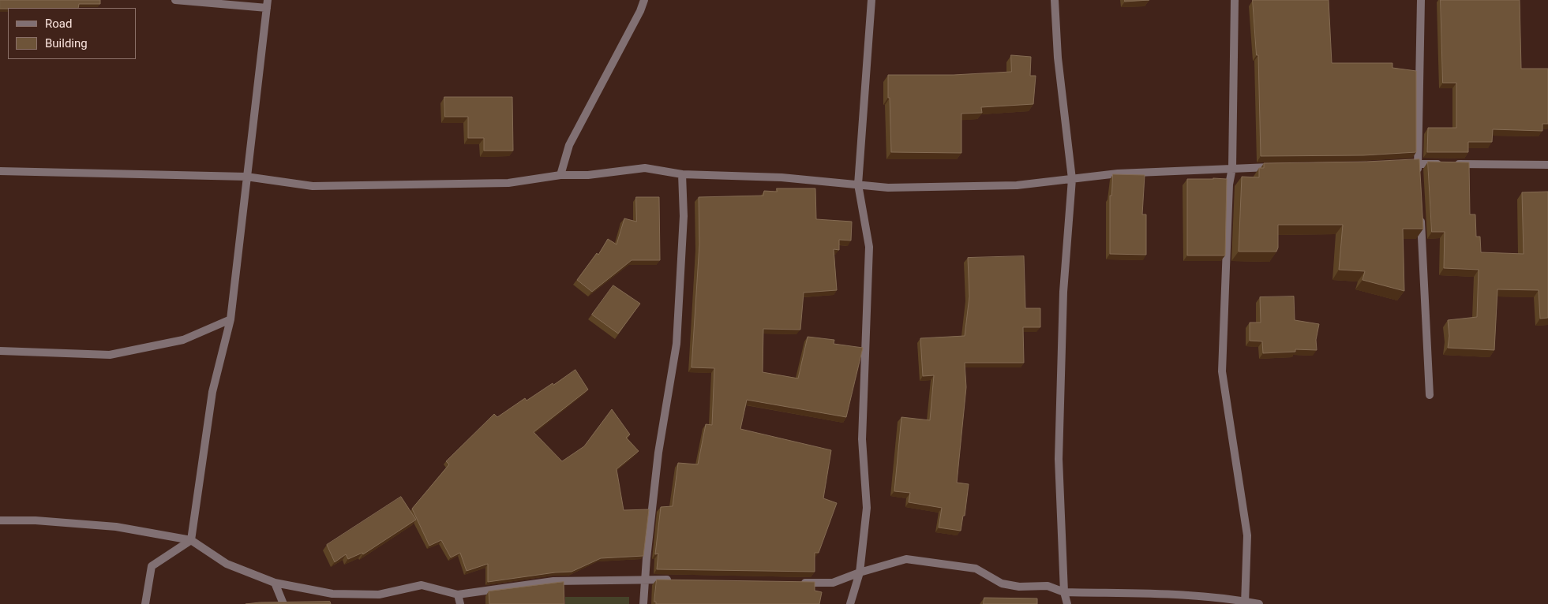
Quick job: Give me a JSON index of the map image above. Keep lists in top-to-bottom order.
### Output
{
  "legend": ["Road", "Building"]
}
